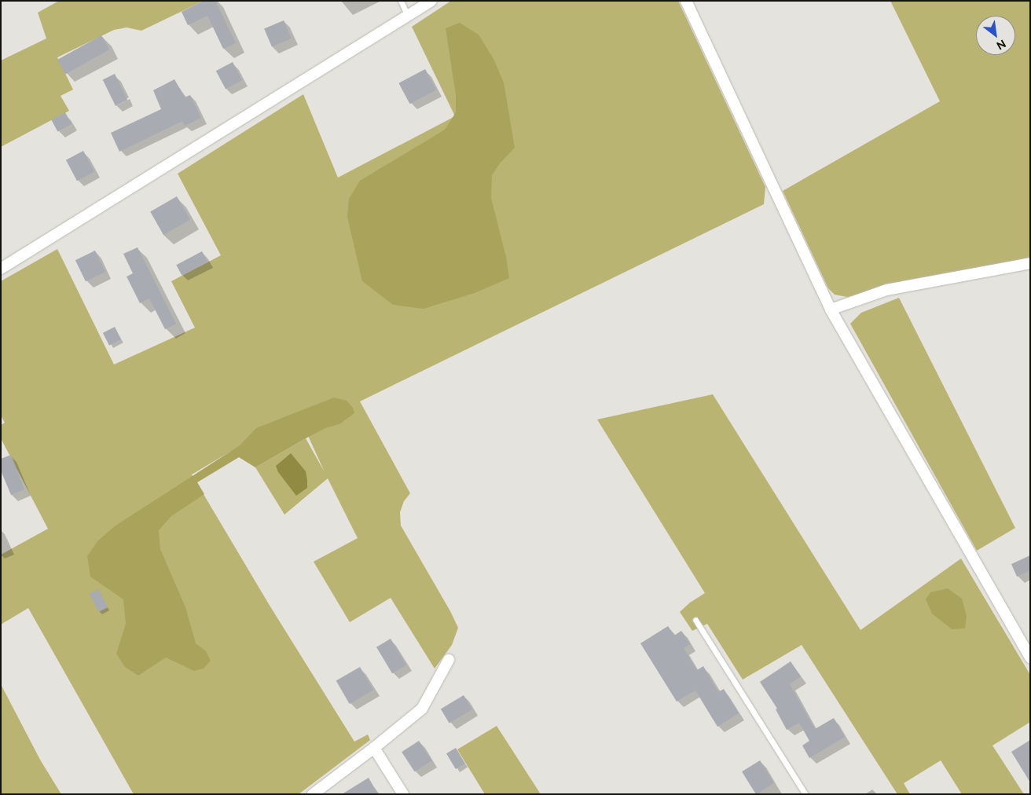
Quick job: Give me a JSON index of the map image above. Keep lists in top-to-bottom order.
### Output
{
  "north": "bottom right"
}
